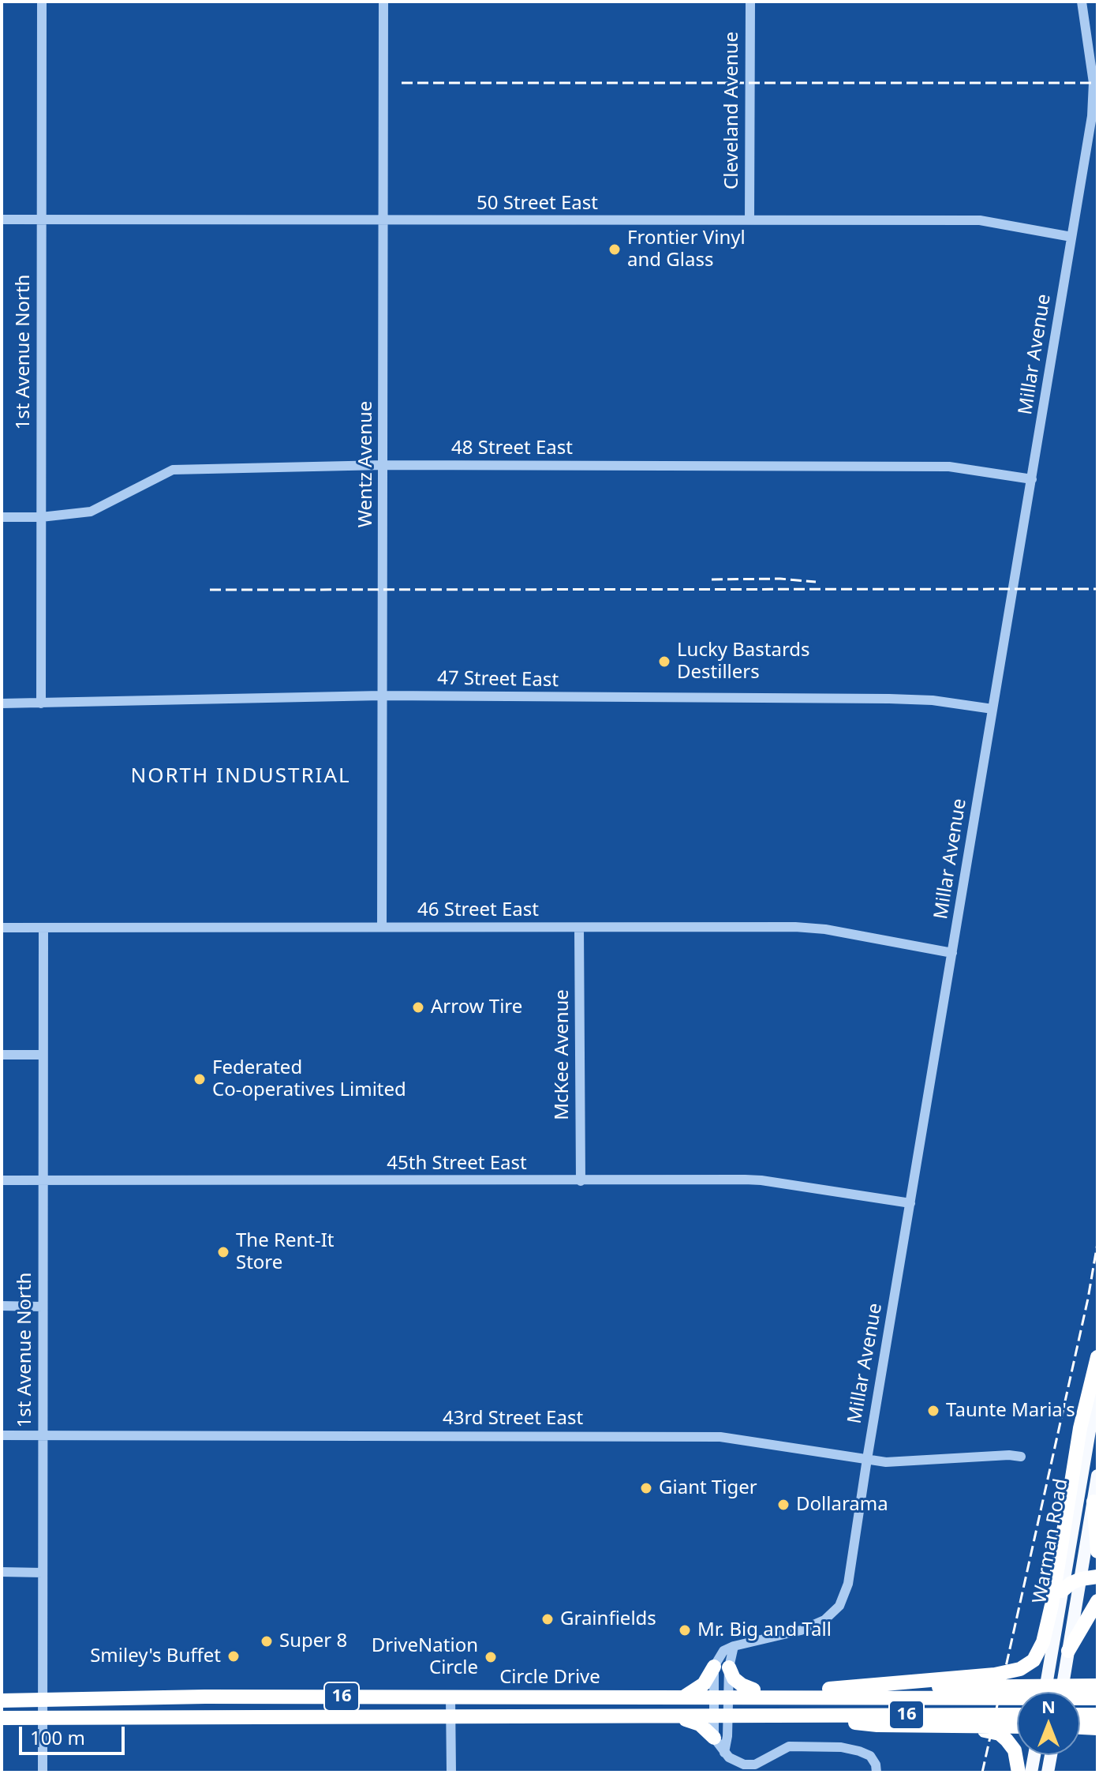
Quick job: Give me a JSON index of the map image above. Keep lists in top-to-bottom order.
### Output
{
  "streets": {
    "highway": ["Circle Drive", "16"],
    "main road": ["Warman Road"],
    "street": [
      "Cleveland Avenue",
      "50 Street East",
      "1st Avenue North",
      "Millar Avenue",
      "48 Street East",
      "Wentz Avenue",
      "47 Street East",
      "46 Street East",
      "McKee Avenue",
      "45th Street East",
      "43rd Street East"
    ]
  },
  "crossings": [
    ["Cleveland Avenue", "50 Street East"],
    ["50 Street East", "1st Avenue North"],
    ["50 Street East", "Millar Avenue"],
    ["50 Street East", "Wentz Avenue"],
    ["1st Avenue North", "48 Street East"],
    ["1st Avenue North", "47 Street East"],
    ["1st Avenue North", "46 Street East"],
    ["1st Avenue North", "45th Street East"],
    ["1st Avenue North", "43rd Street East"],
    ["1st Avenue North", "Circle Drive"],
    ["Millar Avenue", "48 Street East"],
    ["Millar Avenue", "47 Street East"],
    ["Millar Avenue", "46 Street East"],
    ["Millar Avenue", "45th Street East"],
    ["Millar Avenue", "43rd Street East"],
    ["48 Street East", "Wentz Avenue"],
    ["Wentz Avenue", "47 Street East"],
    ["Wentz Avenue", "46 Street East"],
    ["46 Street East", "McKee Avenue"],
    ["McKee Avenue", "45th Street East"]
  ],
  "districts": ["NORTH INDUSTRIAL"],
  "places": [
    "Frontier Vinyl and Glass",
    "Lucky Bastards Destillers",
    "Arrow Tire",
    "Federated Co-operatives Limited",
    "The Rent-It Store",
    "Taunte Maria's",
    "Giant Tiger",
    "Dollarama",
    "Grainfields",
    "Mr. Big and Tall",
    "Super 8",
    "Smiley's Buffet",
    "DriveNation Circle"
  ],
  "scale_bar": "100 m",
  "north": "top"
}
